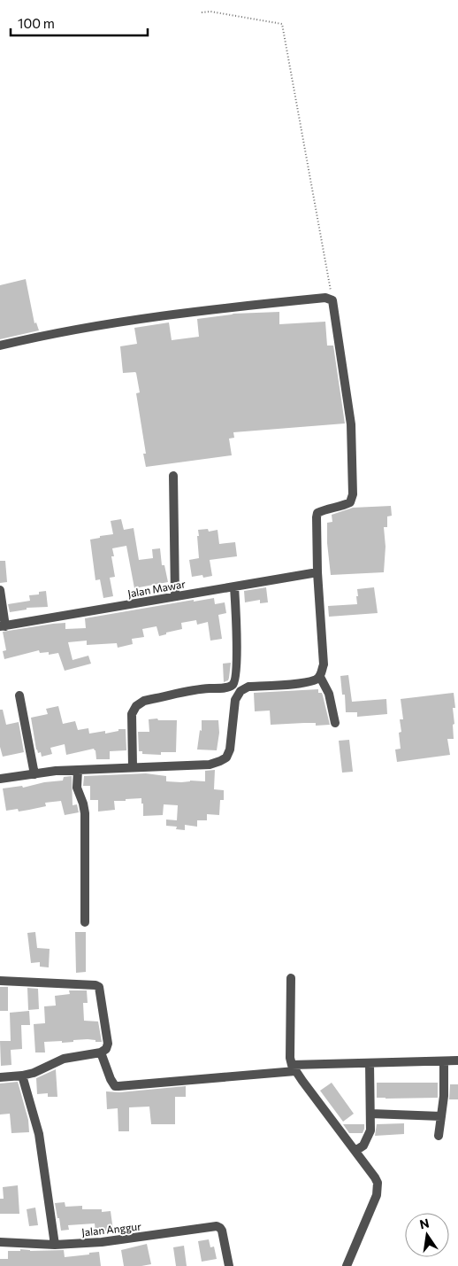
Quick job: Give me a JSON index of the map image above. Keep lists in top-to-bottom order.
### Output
{
  "streets": {
    "street": ["Jalan Mawar", "Jalan Anggur"]
  },
  "scale_bar": "100 m",
  "north": "top"
}
